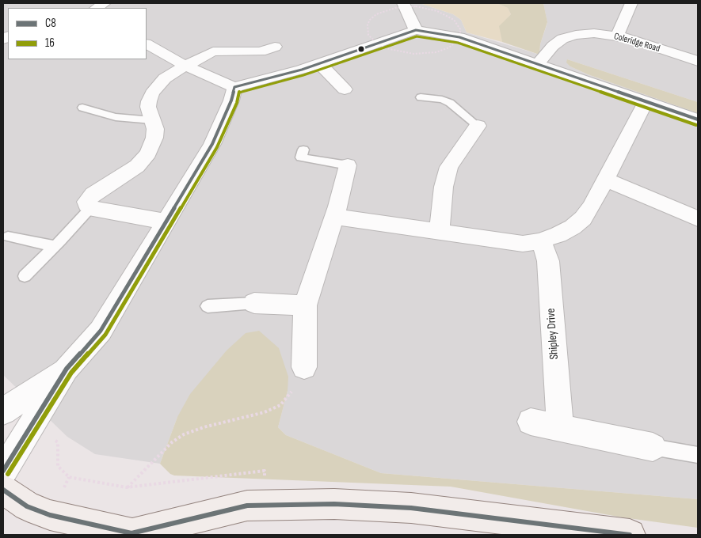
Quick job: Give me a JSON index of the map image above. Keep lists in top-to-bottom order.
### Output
{
  "streets": {
    "street": ["Coleridge Road", "Shipley Drive"]
  },
  "lines": ["transit line C8", "transit line 16"],
  "legend": ["C8", "16"]
}
